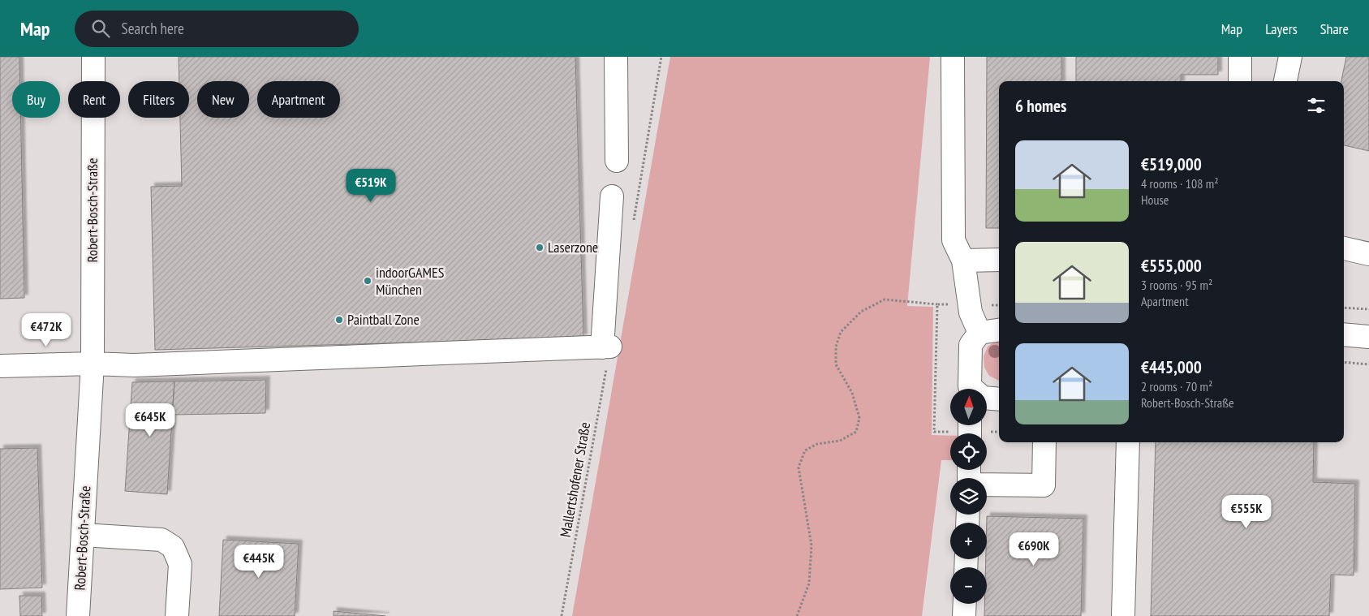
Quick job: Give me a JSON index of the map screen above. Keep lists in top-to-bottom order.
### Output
{
  "streets": {
    "street": ["Robert-Bosch-Straße"],
    "path": ["Mallertshofener Straße"]
  },
  "places": ["Laserzone", "indoorGAMES München", "Paintball Zone"],
  "north": "top",
  "page": {
    "header": "Map",
    "search": "Search here",
    "nav": ["Map", "Layers", "Share"],
    "chip": [
      "Buy",
      "Rent",
      "Filters",
      "New",
      "Apartment"
    ],
    "heading": "6 homes",
    "list": [
      {
        "name": "€519,000",
        "note": "4 rooms · 108 m² · House"
      },
      {
        "name": "€555,000",
        "note": "3 rooms · 95 m² · Apartment"
      },
      {
        "name": "€445,000",
        "note": "2 rooms · 70 m² · Robert-Bosch-Straße"
      }
    ],
    "price": [
      "€519K",
      "€472K",
      "€645K",
      "€555K",
      "€690K",
      "€445K"
    ],
    "map_buttons": ["+", "−"]
  }
}
